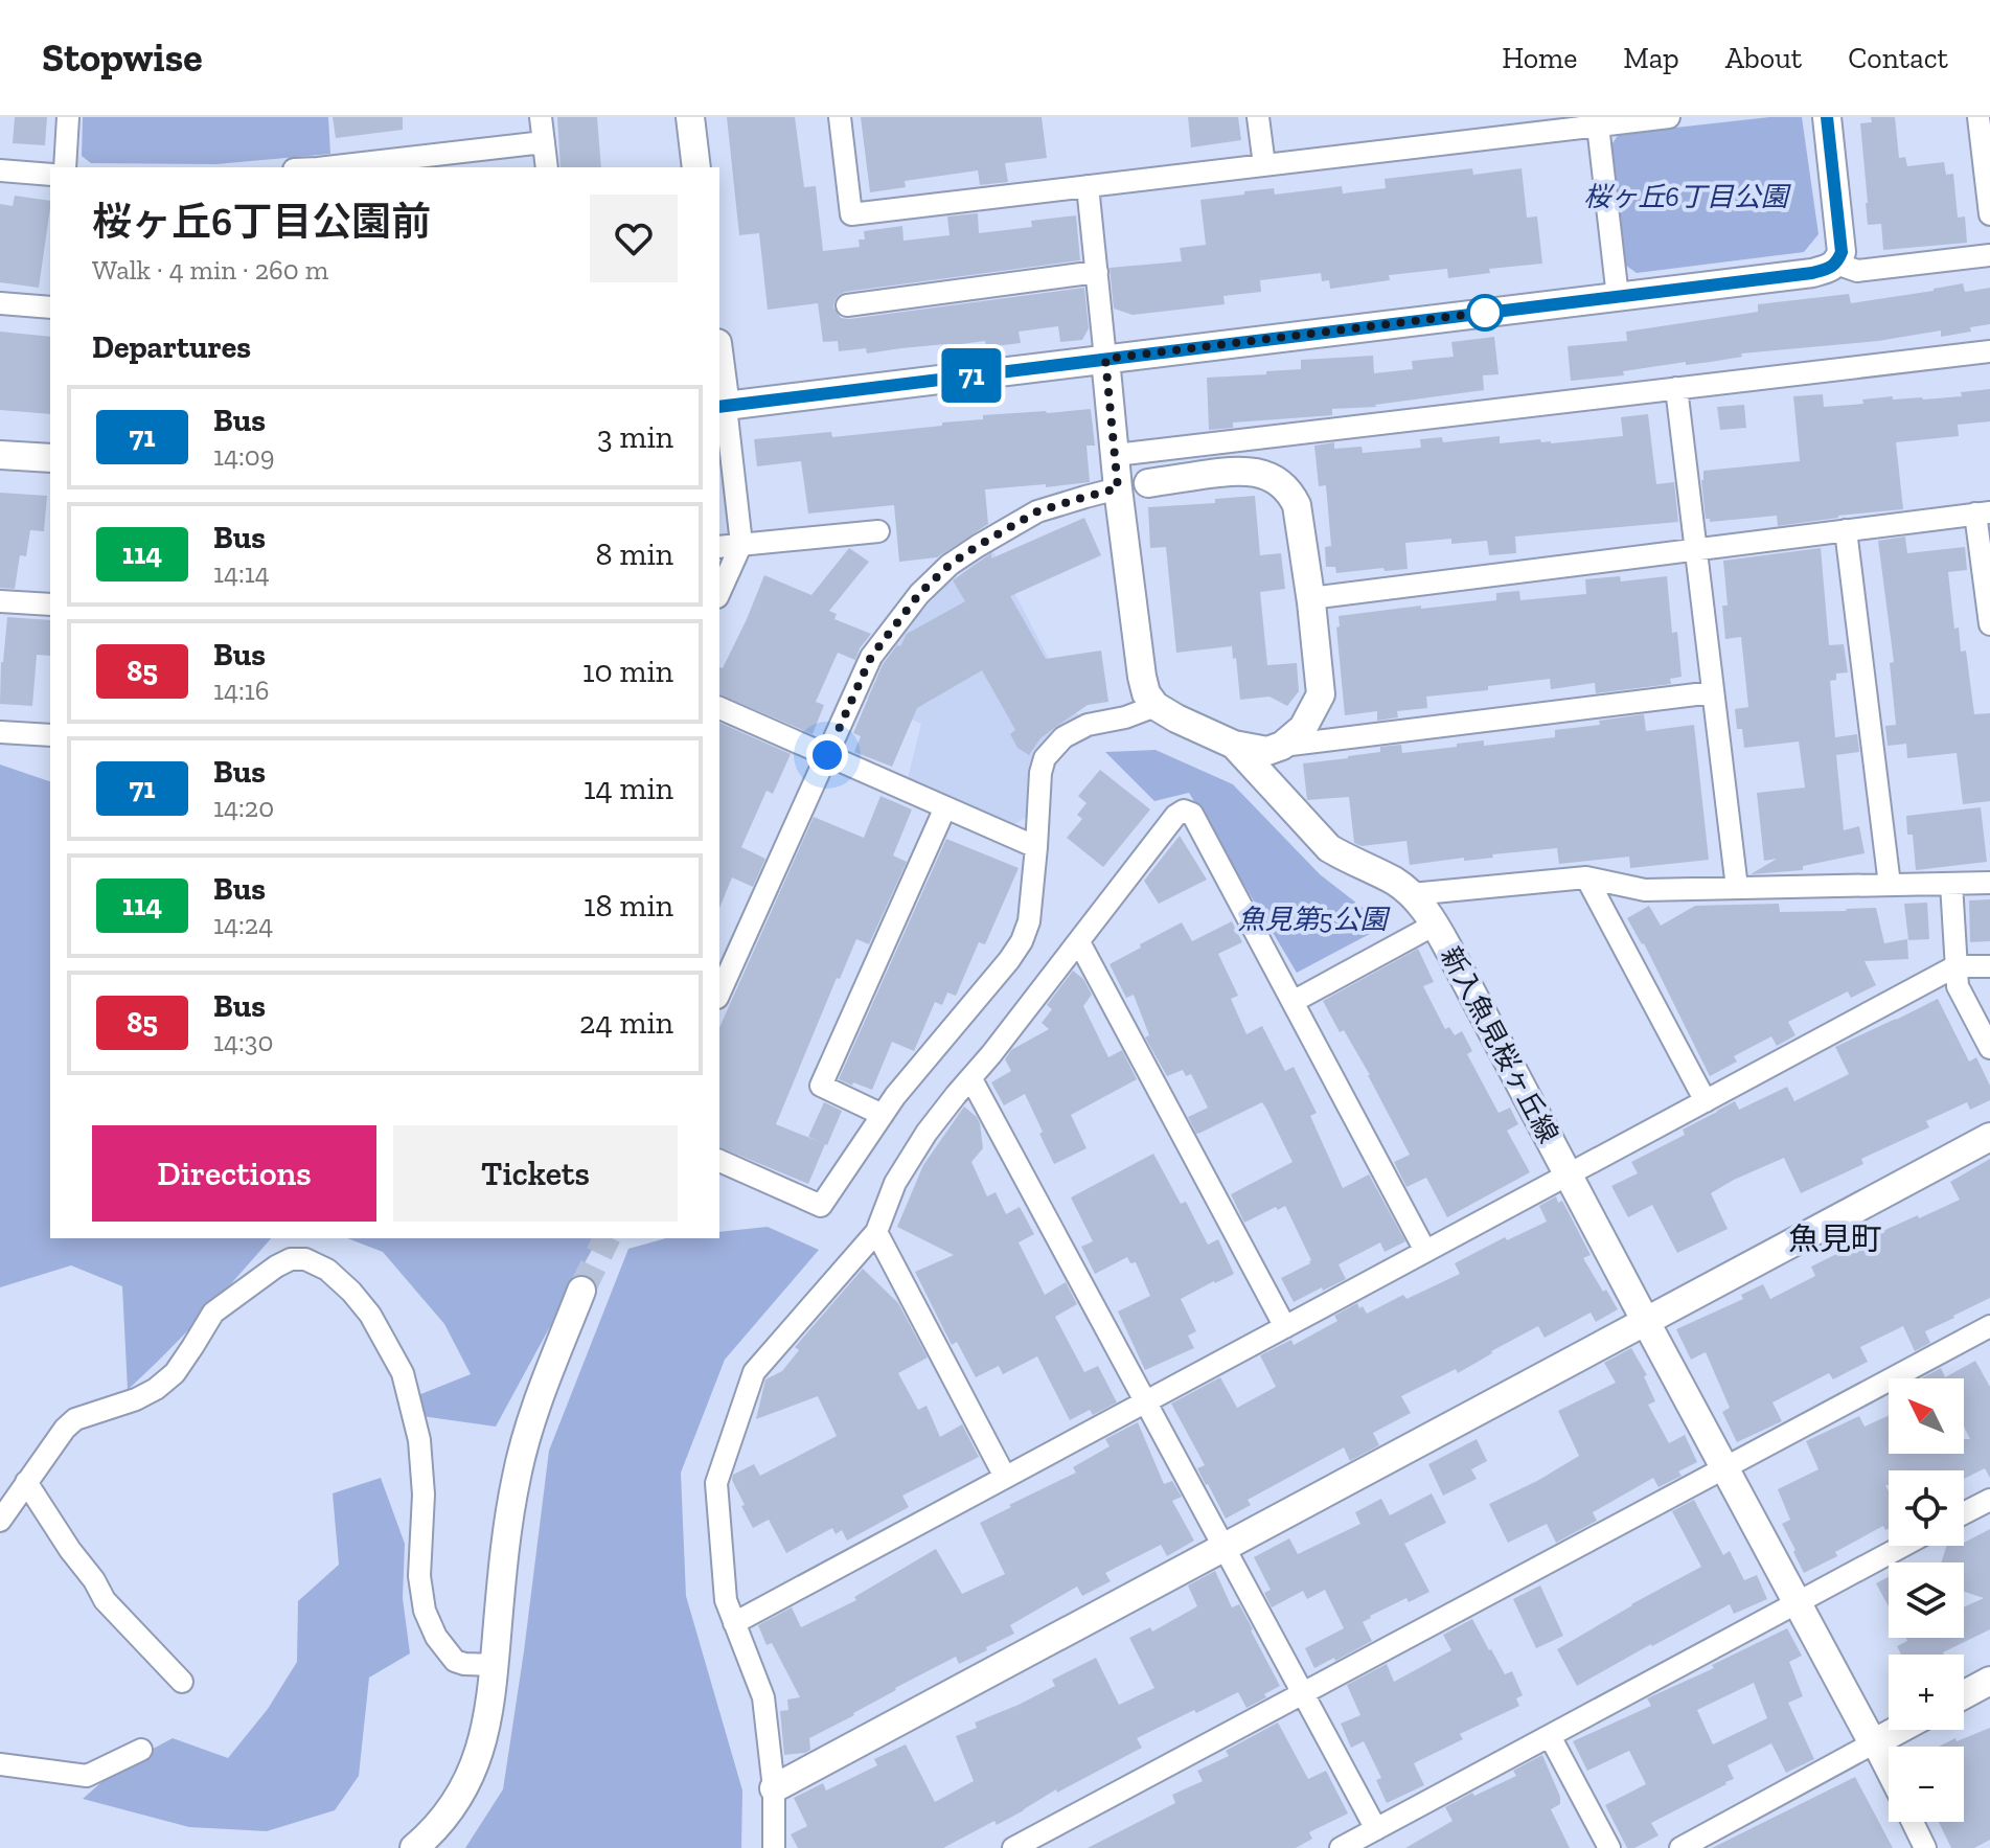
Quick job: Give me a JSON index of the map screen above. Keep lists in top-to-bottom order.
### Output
{
  "streets": {
    "street": ["新入魚見桜ヶ丘線"]
  },
  "districts": ["魚見町"],
  "parks": ["桜ヶ丘6丁目公園", "魚見第5公園"],
  "lines": ["bus line 71"],
  "north": "top left",
  "page": {
    "header": "Stopwise",
    "nav": [
      "Home",
      "Map",
      "About",
      "Contact"
    ],
    "on_map": "71",
    "heading": [
      ["桜ヶ丘6丁目公園前", "Walk · 4 min · 260 m"],
      "Departures"
    ],
    "list": [
      {
        "mark": "71",
        "name": "Bus",
        "note": "14:09",
        "value": "3 min"
      },
      {
        "mark": "114",
        "name": "Bus",
        "note": "14:14",
        "value": "8 min"
      },
      {
        "mark": "85",
        "name": "Bus",
        "note": "14:16",
        "value": "10 min"
      },
      {
        "mark": "71",
        "name": "Bus",
        "note": "14:20",
        "value": "14 min"
      },
      {
        "mark": "114",
        "name": "Bus",
        "note": "14:24",
        "value": "18 min"
      },
      {
        "mark": "85",
        "name": "Bus",
        "note": "14:30",
        "value": "24 min"
      }
    ],
    "buttons": ["Directions", "Tickets"],
    "map_buttons": ["+", "−"]
  }
}
